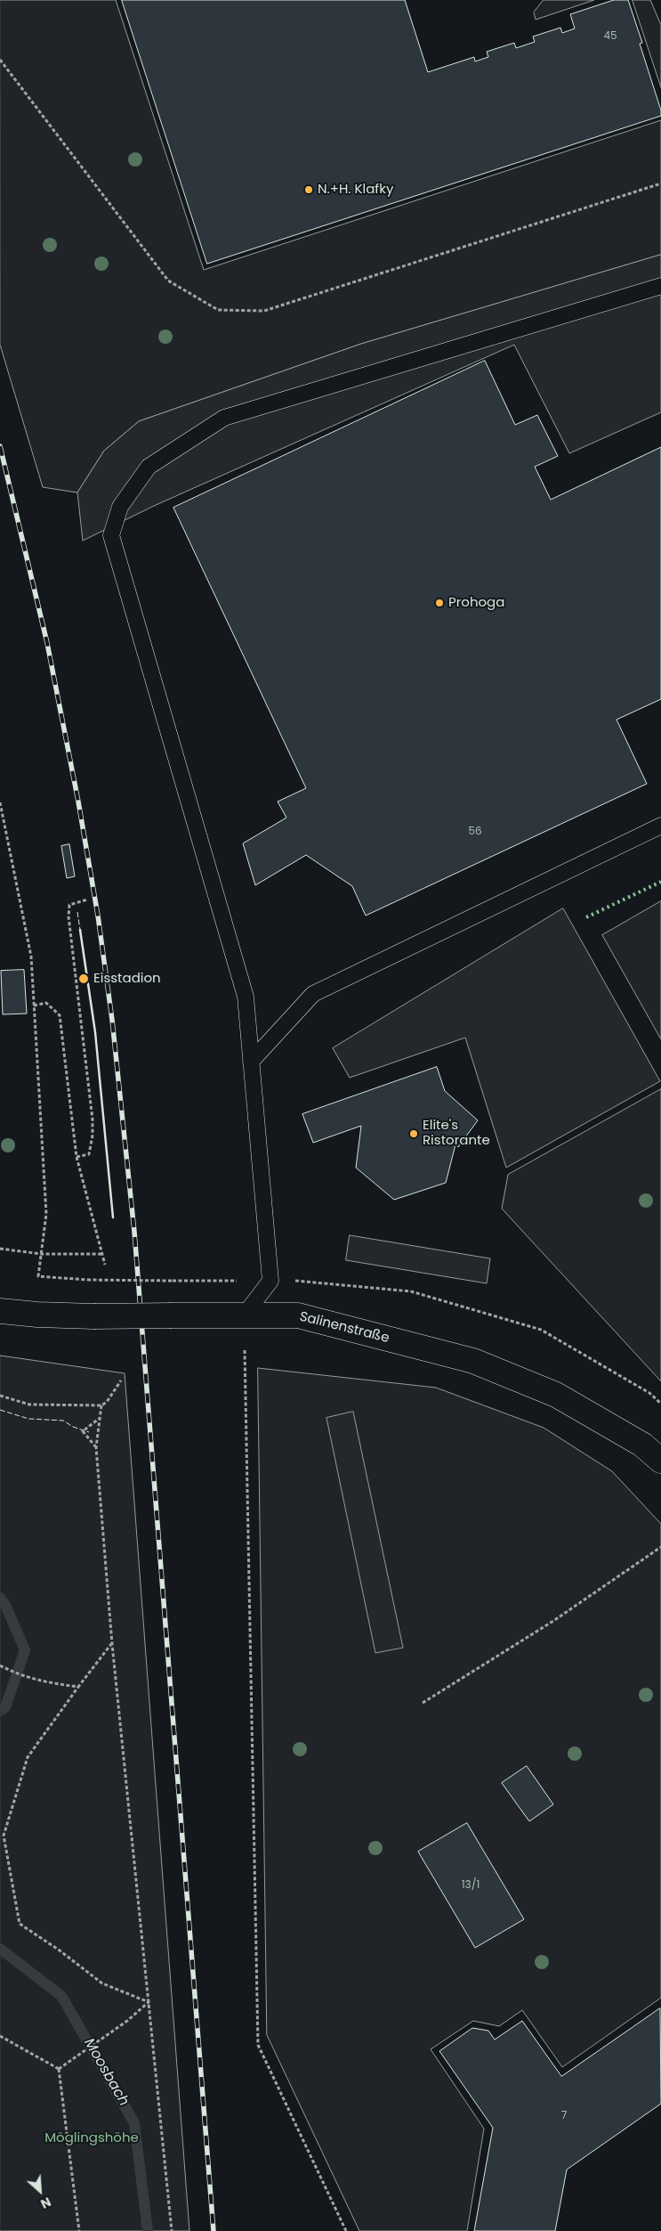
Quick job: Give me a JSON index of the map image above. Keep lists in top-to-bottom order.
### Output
{
  "streets": {
    "street": ["Salinenstraße"]
  },
  "water": ["Moosbach"],
  "parks": ["Möglingshöhe"],
  "places": [
    "N.+H. Klafky",
    "Prohoga",
    "Eisstadion",
    "Elite's Ristorante"
  ],
  "house_numbers": [
    "45",
    "56",
    "13/1",
    "7"
  ],
  "north": "bottom right"
}
